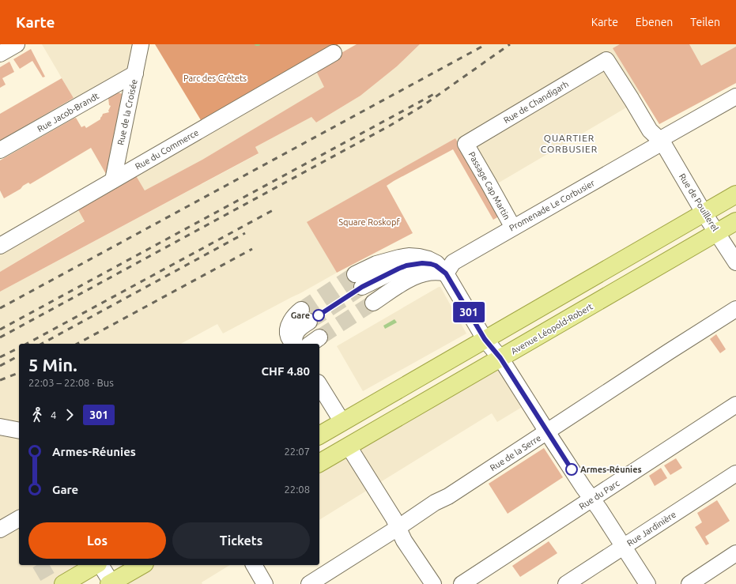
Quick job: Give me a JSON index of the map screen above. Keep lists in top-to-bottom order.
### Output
{
  "streets": {
    "main road": ["Avenue Léopold-Robert"],
    "street": [
      "Rue de Chandigarh",
      "Rue Jacob-Brandt",
      "Rue de la Croisée",
      "Rue du Commerce",
      "Passage Cap Martin",
      "Rue de Pouillerel",
      "Promenade Le Corbusier",
      "Rue de la Serre",
      "Rue du Parc",
      "Rue Jardinière"
    ]
  },
  "crossings": [
    ["Rue de Chandigarh", "Passage Cap Martin"],
    ["Rue de Chandigarh", "Rue de Pouillerel"],
    ["Rue Jacob-Brandt", "Rue de la Croisée"],
    ["Rue de la Croisée", "Rue du Commerce"],
    ["Passage Cap Martin", "Promenade Le Corbusier"],
    ["Rue de Pouillerel", "Promenade Le Corbusier"],
    ["Rue de Pouillerel", "Avenue Léopold-Robert"]
  ],
  "districts": ["QUARTIER CORBUSIER"],
  "parks": ["Parc des Crêtets", "Square Roskopf"],
  "places": ["Gare", "Armes-Réunies"],
  "lines": ["bus line 301"],
  "page": {
    "header": "Karte",
    "nav": ["Karte", "Ebenen", "Teilen"],
    "on_map": "301",
    "heading": ["5 Min.", "22:03 – 22:08 · Bus", "CHF 4.80"],
    "legs": ["4", "301"],
    "list": [
      {
        "name": "Armes-Réunies",
        "value": "22:07"
      },
      {
        "name": "Gare",
        "value": "22:08"
      }
    ],
    "buttons": ["Los", "Tickets"]
  }
}
